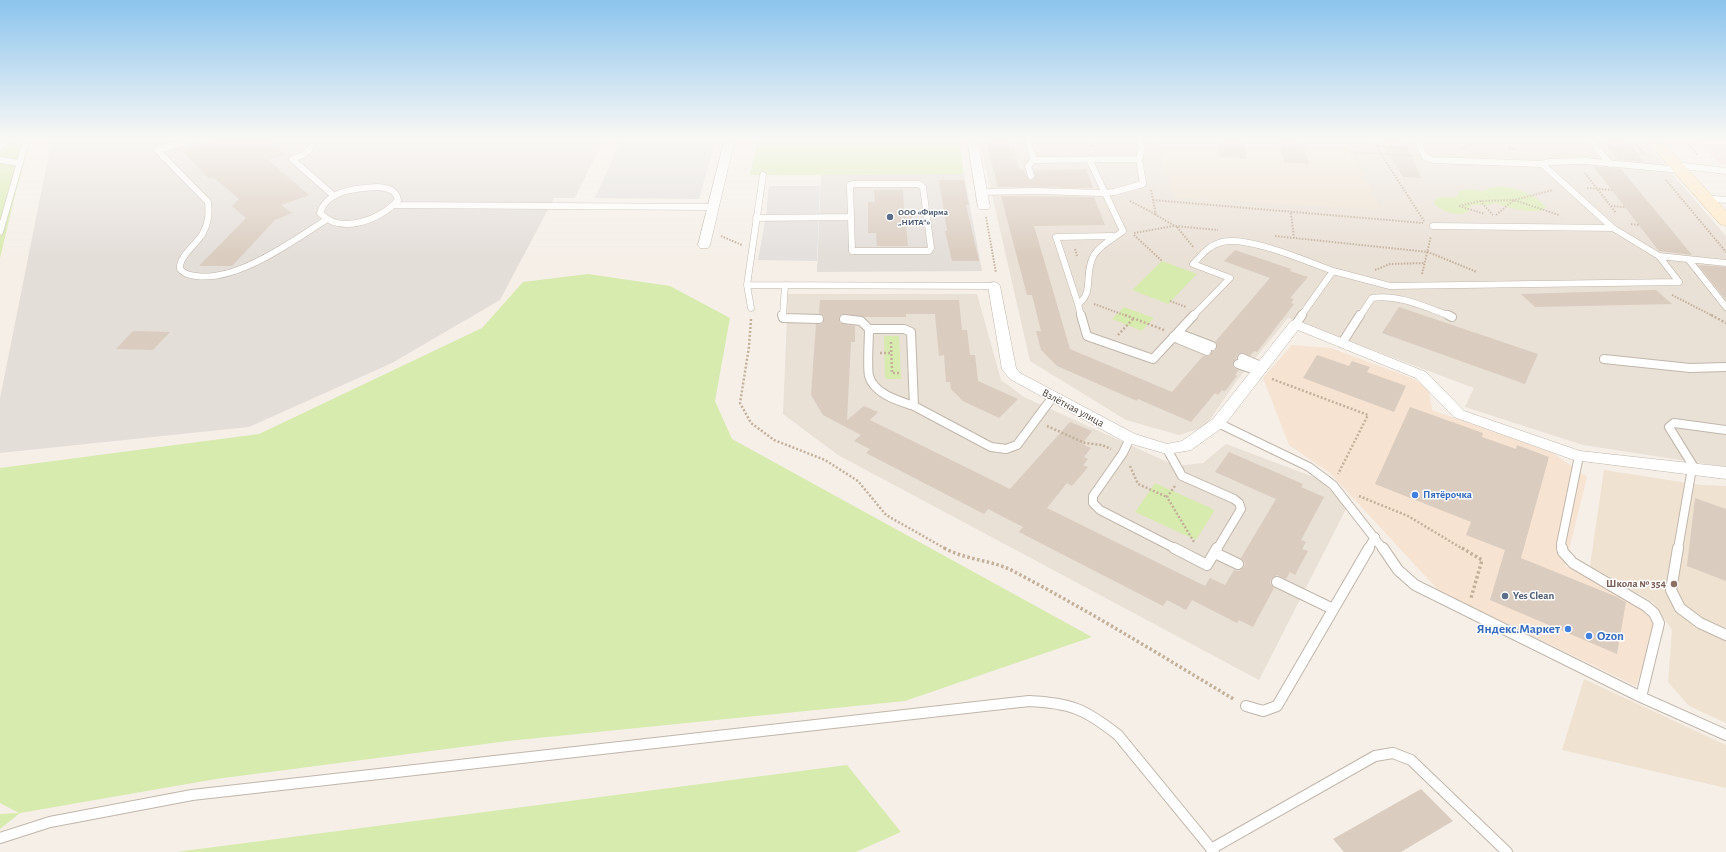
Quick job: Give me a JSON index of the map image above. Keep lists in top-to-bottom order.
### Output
{
  "streets": {
    "street": ["Взлётная улица"]
  },
  "places": [
    "ООО «Фирма „НИТА“»",
    "Пятёрочка",
    "Школа № 354",
    "Yes Clean",
    "Яндекс.Маркет",
    "Ozon"
  ]
}
